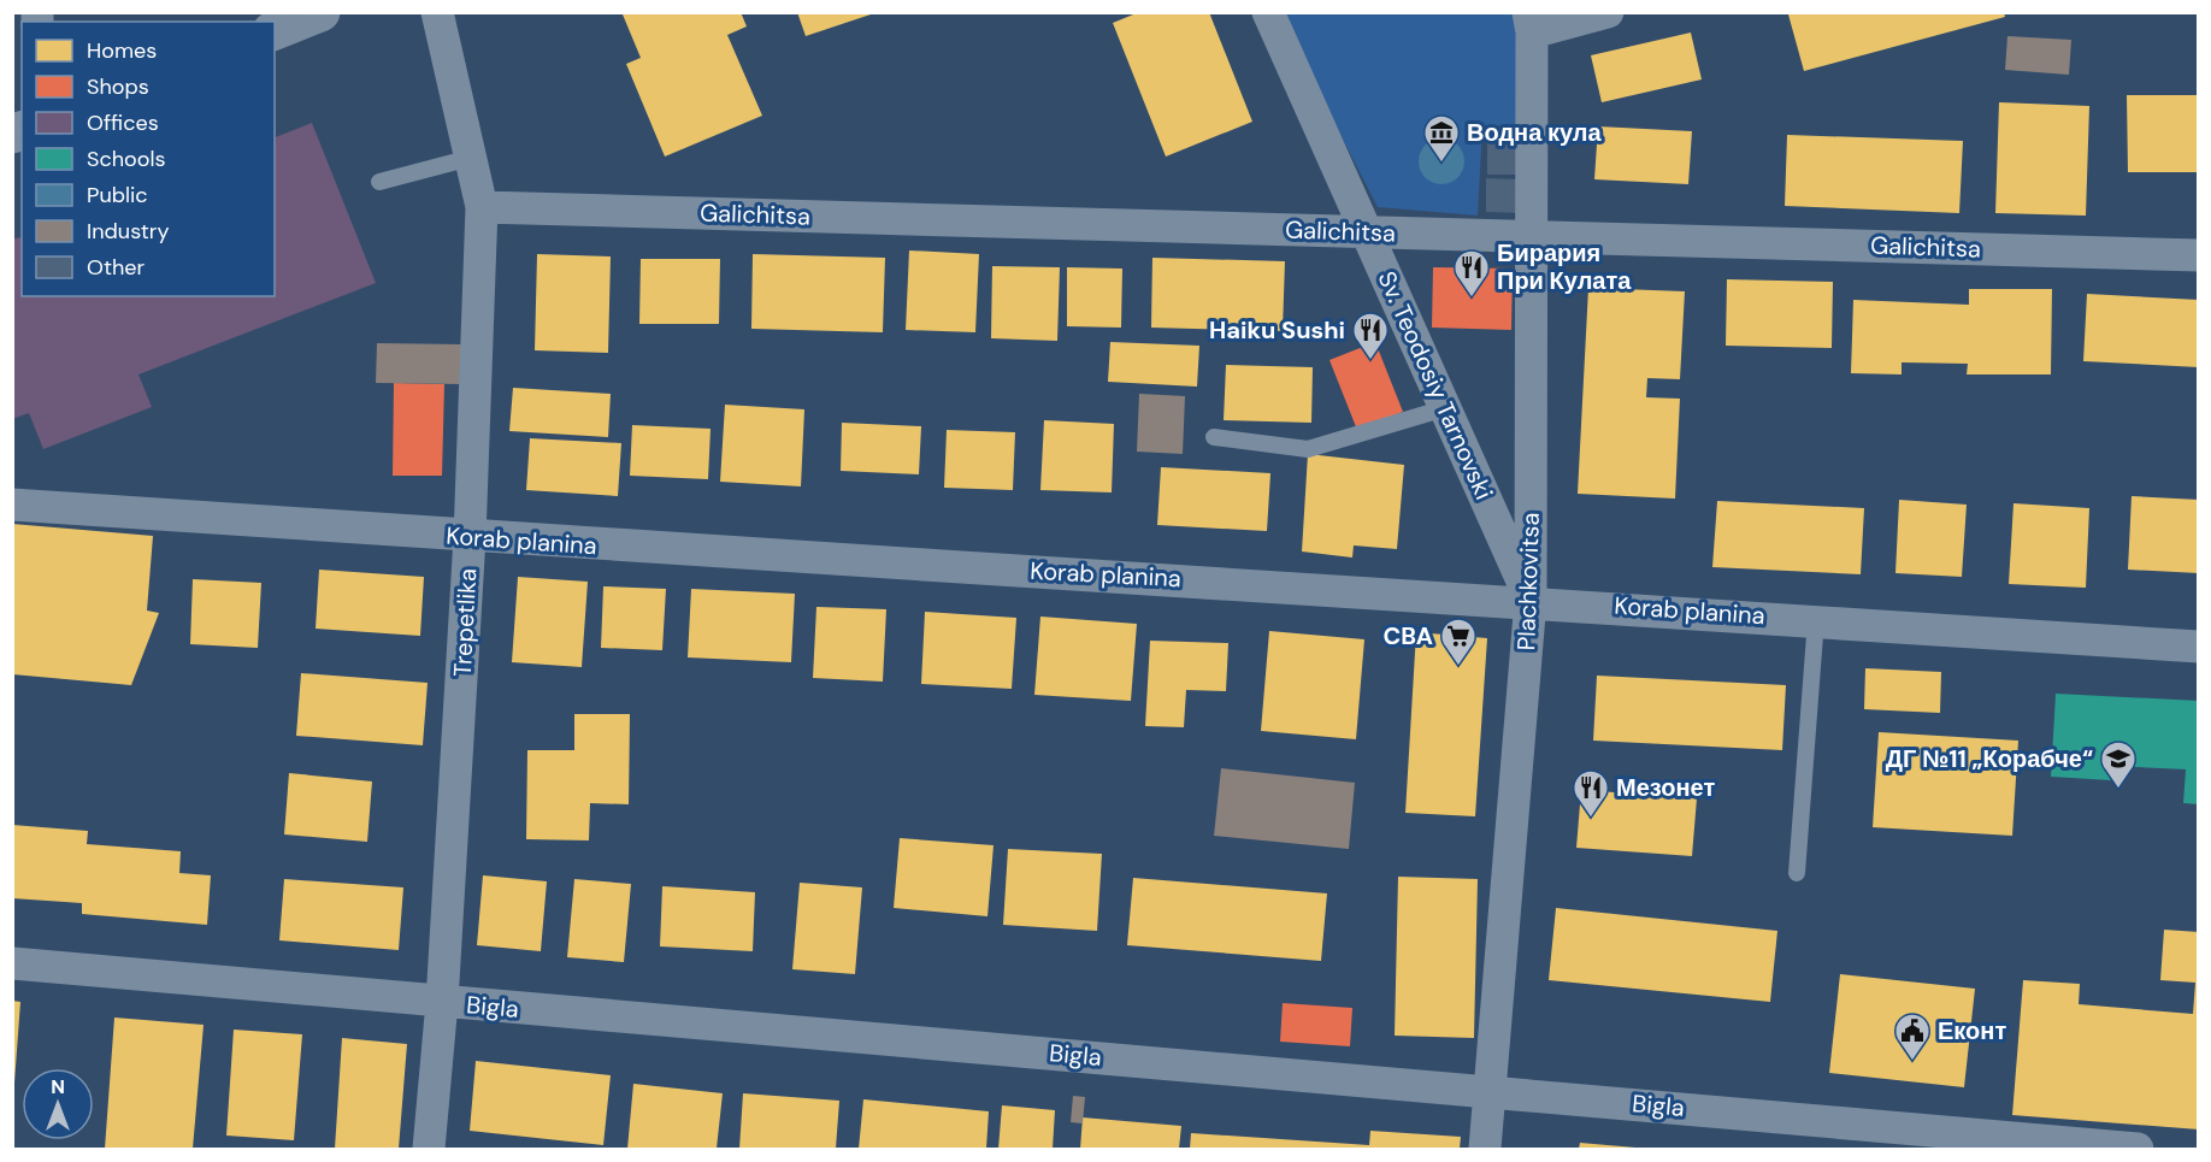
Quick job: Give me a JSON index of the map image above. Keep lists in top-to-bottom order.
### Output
{
  "streets": {
    "street": [
      "Galichitsa",
      "Sv. Teodosiy Tarnovski",
      "Korab planina",
      "Plachkovitsa",
      "Trepetlika",
      "Bigla"
    ]
  },
  "crossings": [
    ["Galichitsa", "Sv. Teodosiy Tarnovski"],
    ["Galichitsa", "Plachkovitsa"],
    ["Galichitsa", "Trepetlika"],
    ["Sv. Teodosiy Tarnovski", "Korab planina"],
    ["Sv. Teodosiy Tarnovski", "Plachkovitsa"],
    ["Korab planina", "Plachkovitsa"],
    ["Korab planina", "Trepetlika"],
    ["Plachkovitsa", "Bigla"],
    ["Trepetlika", "Bigla"]
  ],
  "places": {
    "museum": ["Водна кула"],
    "restaurant": ["Бирария При Кулата", "Haiku Sushi", "Мезонет"],
    "supermarket": ["CBA"],
    "school or university": ["ДГ №11 „Корабче“"],
    "public building": ["Еконт"]
  },
  "legend": [
    "Homes",
    "Shops",
    "Offices",
    "Schools",
    "Public",
    "Industry",
    "Other"
  ],
  "north": "top"
}
